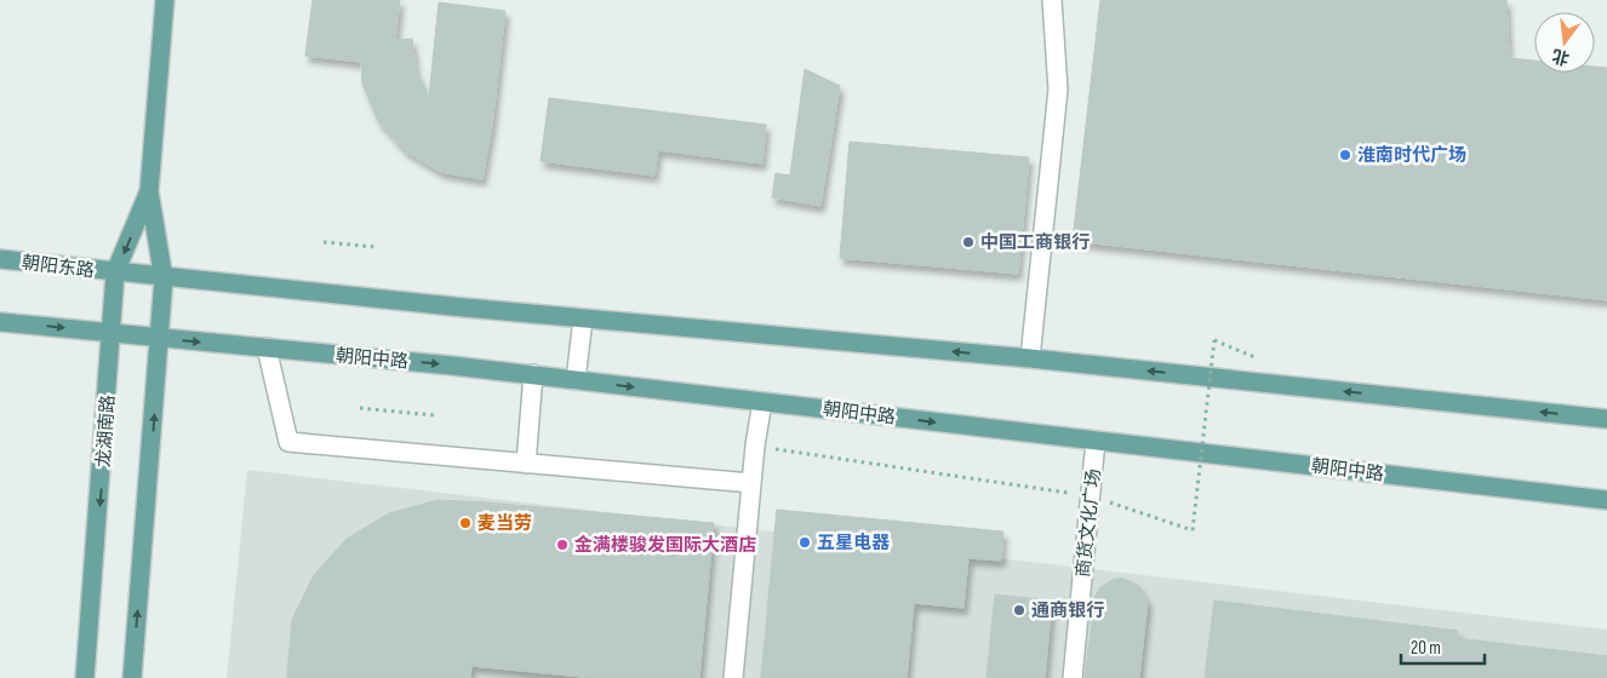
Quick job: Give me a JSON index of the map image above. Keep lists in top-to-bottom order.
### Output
{
  "streets": {
    "main road": ["朝阳东路", "朝阳中路", "龙湖南路"],
    "street": ["商货文化广场"]
  },
  "crossings": [
    ["朝阳东路", "龙湖南路"],
    ["朝阳中路", "龙湖南路"],
    ["朝阳中路", "商货文化广场"]
  ],
  "places": [
    "淮南时代广场",
    "中国工商银行",
    "麦当劳",
    "五星电器",
    "金满楼骏发国际大酒店",
    "通商银行"
  ],
  "scale_bar": "20 m",
  "north": "bottom"
}
